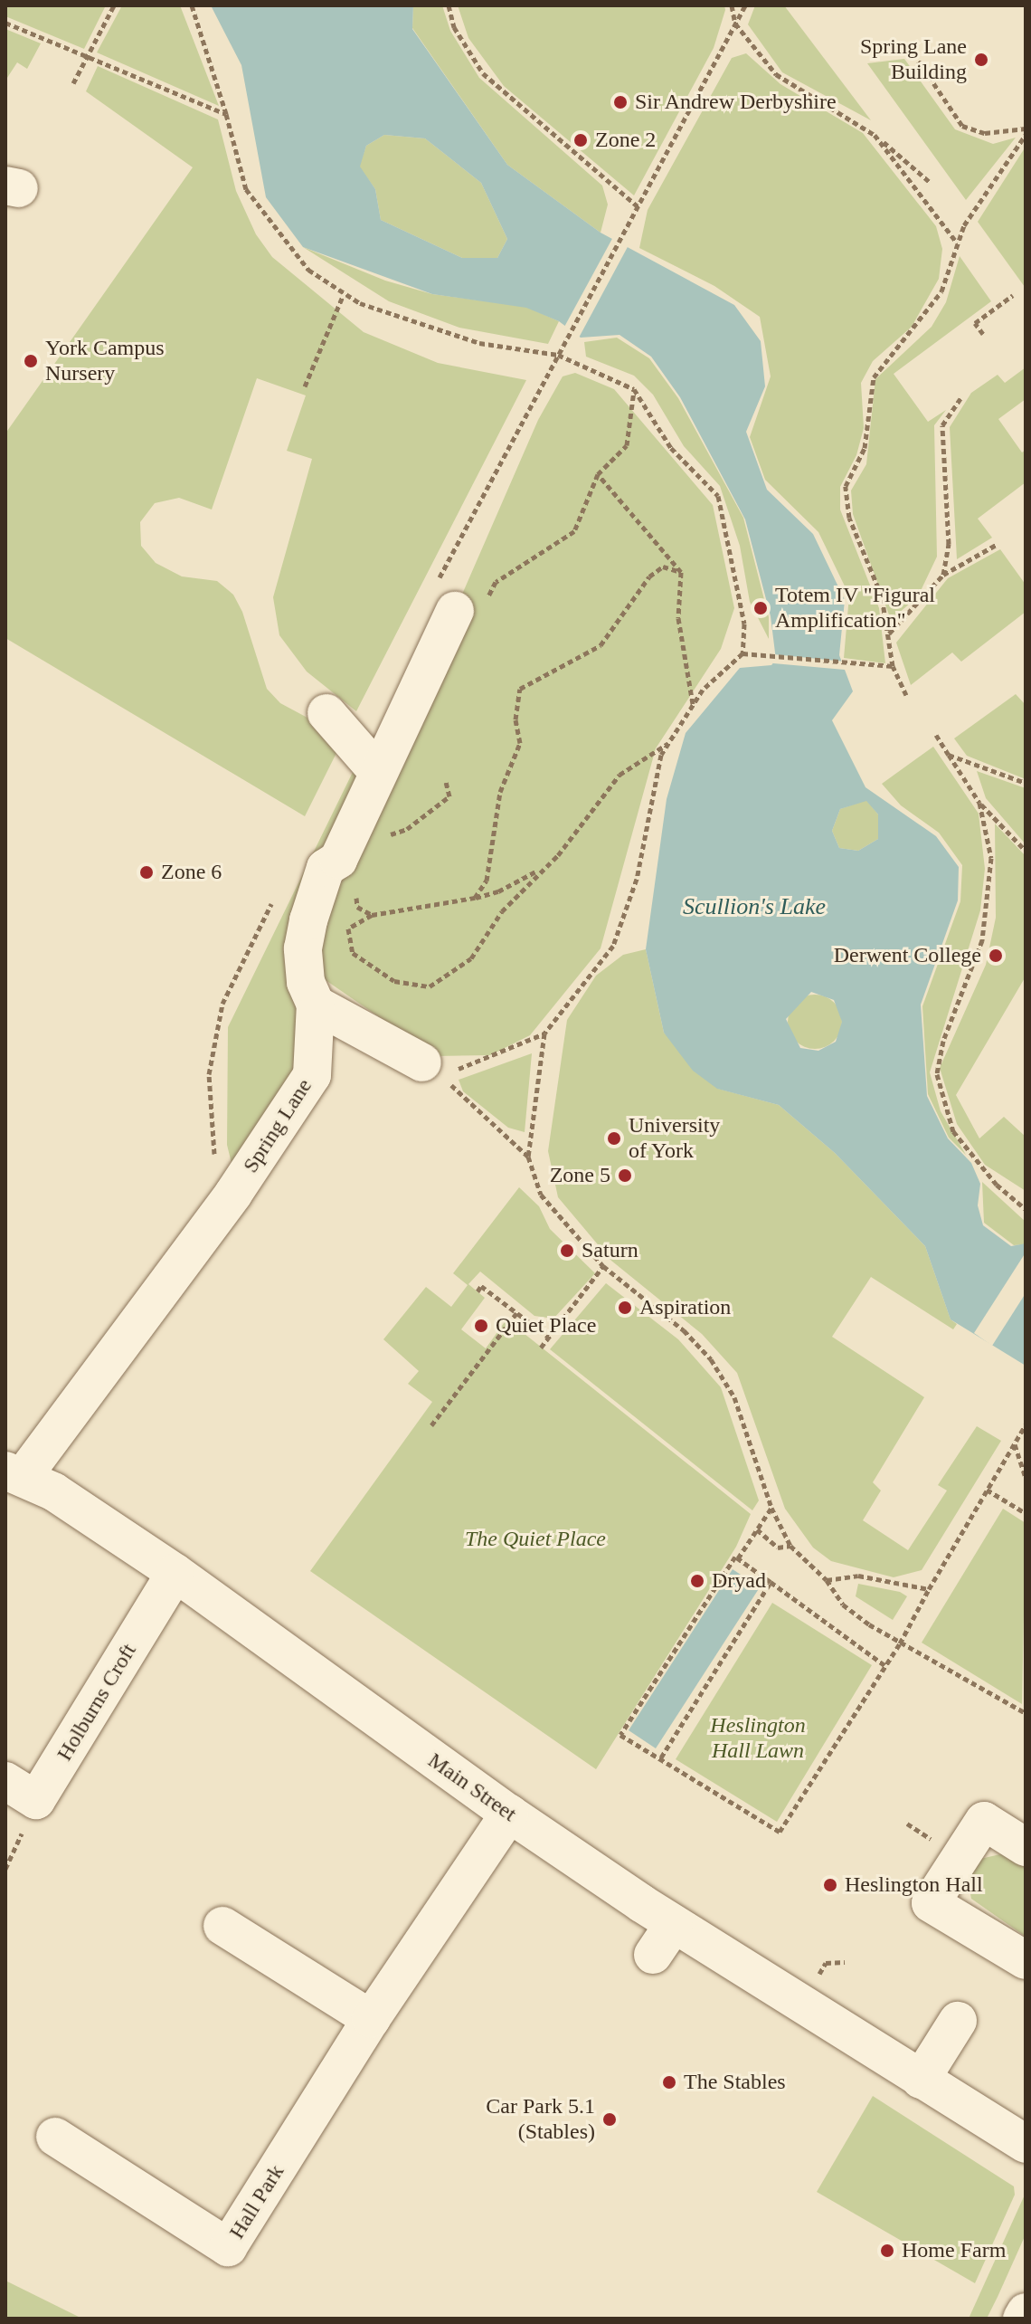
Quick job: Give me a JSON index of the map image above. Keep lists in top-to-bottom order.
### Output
{
  "streets": {
    "street": [
      "Spring Lane",
      "Holburns Croft",
      "Main Street",
      "Hall Park"
    ]
  },
  "crossings": [
    ["Spring Lane", "Main Street"],
    ["Holburns Croft", "Main Street"],
    ["Main Street", "Hall Park"]
  ],
  "water": ["Scullion's Lake"],
  "parks": ["The Quiet Place", "Heslington Hall Lawn"],
  "places": [
    "Spring Lane Building",
    "Sir Andrew Derbyshire",
    "Zone 2",
    "York Campus Nursery",
    "Totem IV \"Figural Amplification\"",
    "Zone 6",
    "Derwent College",
    "University of York",
    "Zone 5",
    "Saturn",
    "Aspiration",
    "Quiet Place",
    "Dryad",
    "Heslington Hall",
    "The Stables",
    "Car Park 5.1 (Stables)",
    "Home Farm"
  ]
}
